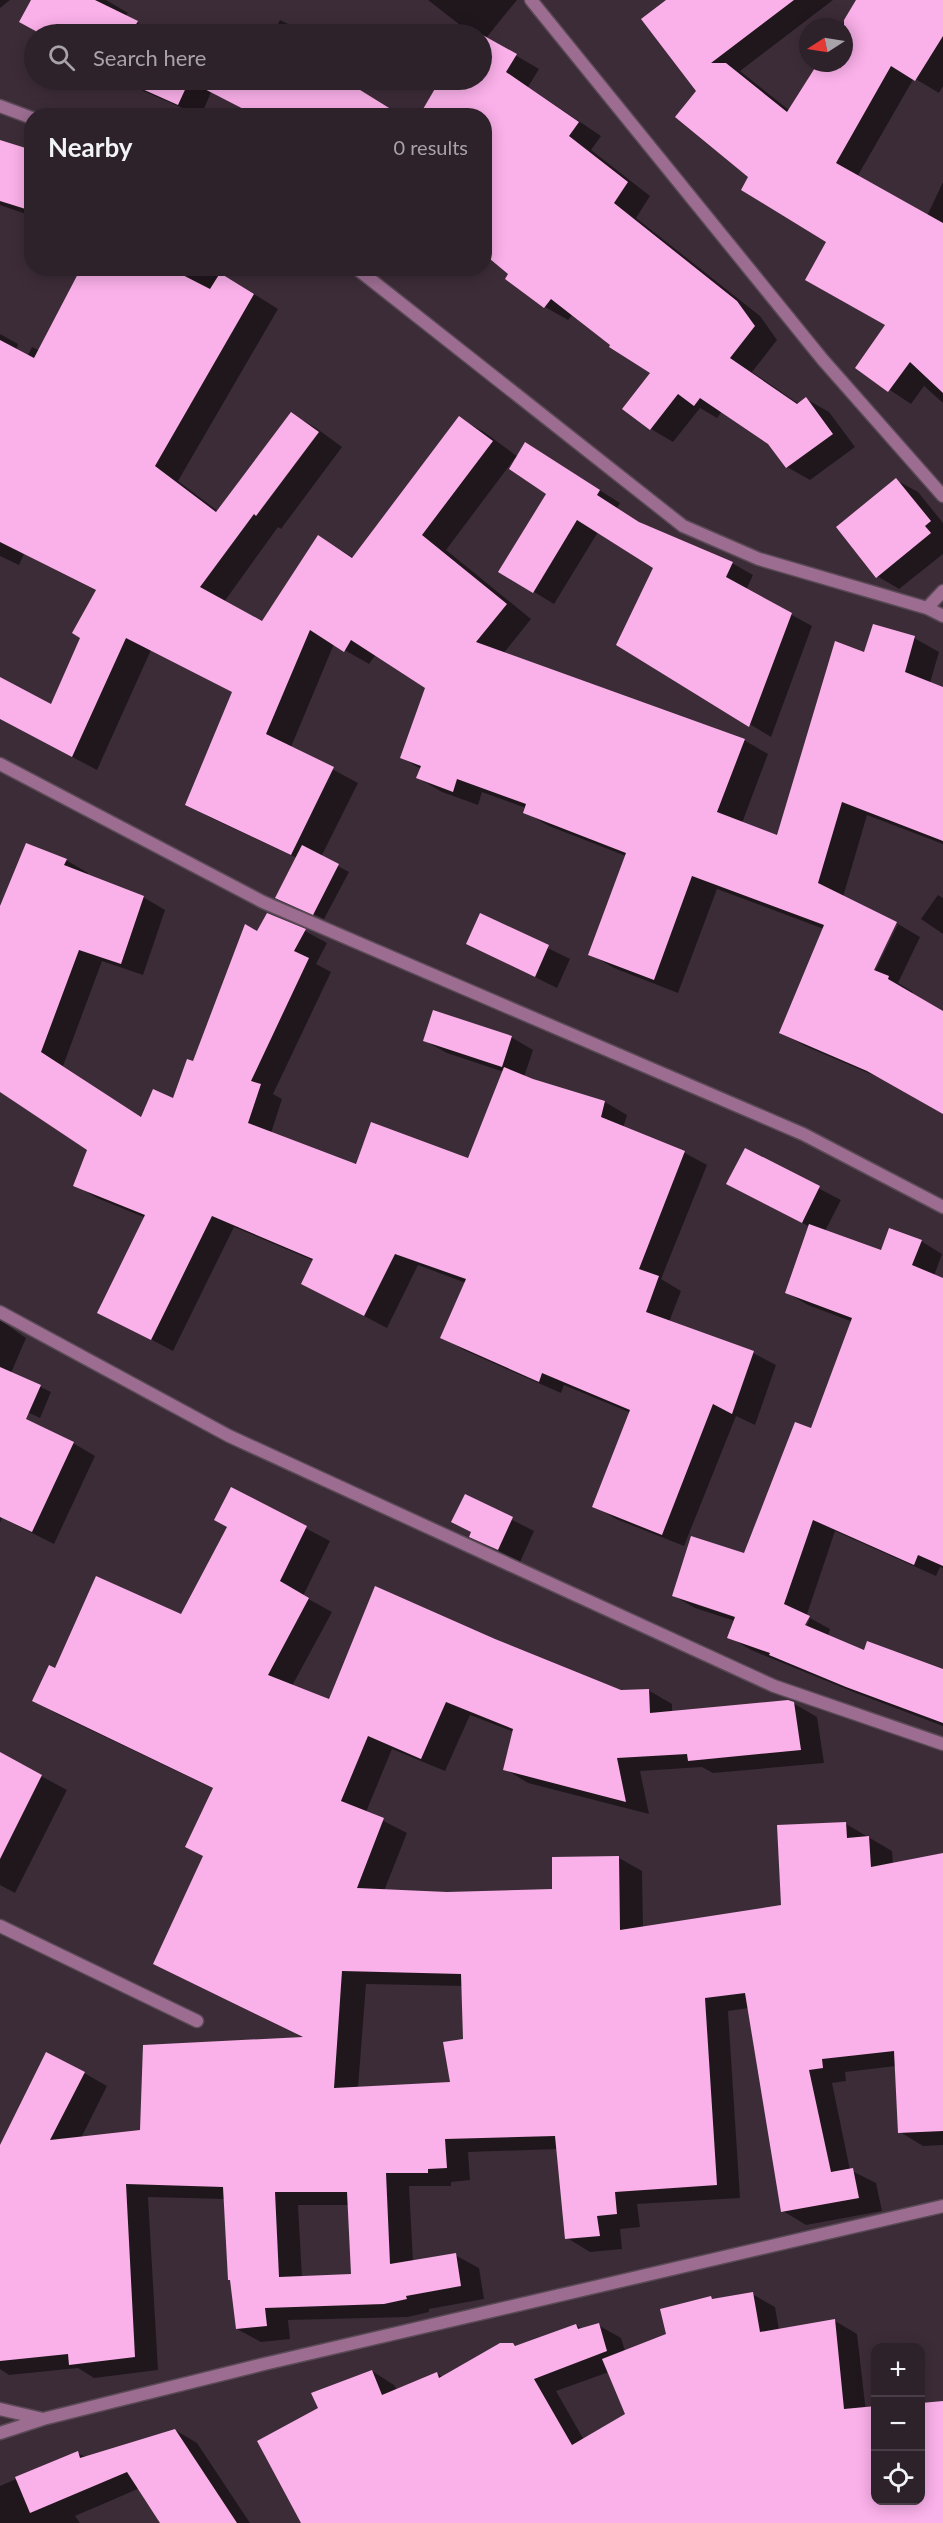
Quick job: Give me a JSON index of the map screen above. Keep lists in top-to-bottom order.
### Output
{
  "north": "left",
  "page": {
    "search": "Search here",
    "heading": ["Nearby", "0 results"],
    "map_buttons": ["+", "−"]
  }
}
